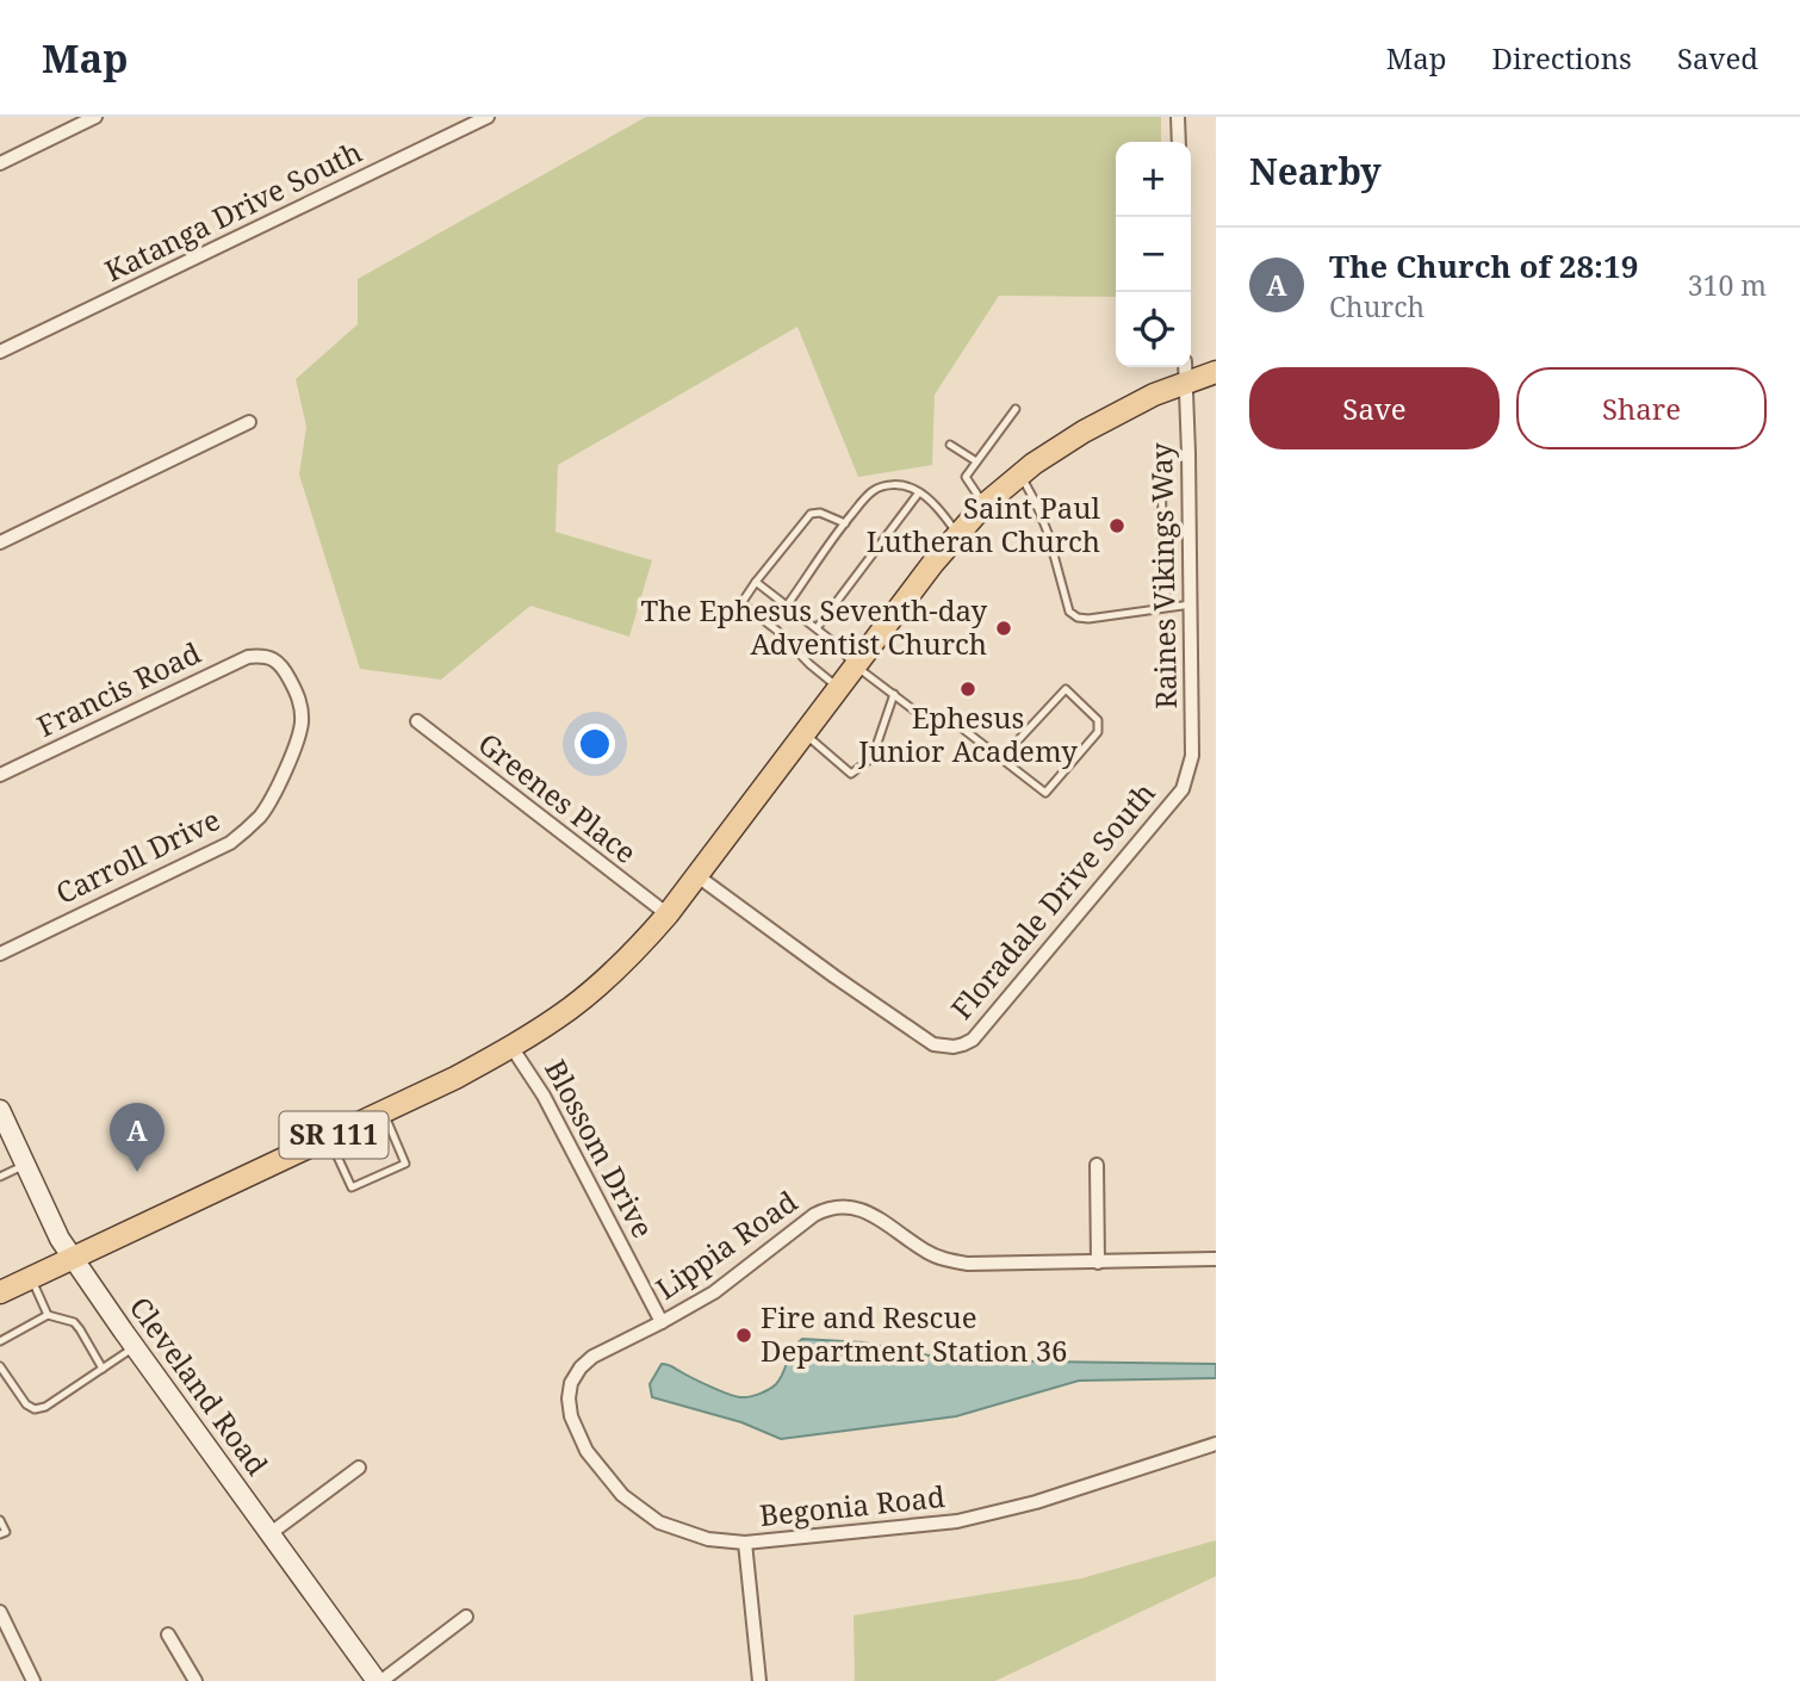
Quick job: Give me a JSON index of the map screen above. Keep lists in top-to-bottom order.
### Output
{
  "streets": {
    "main road": ["SR 111"],
    "street": [
      "Katanga Drive South",
      "Raines Vikings Way",
      "Francis Road",
      "Greenes Place",
      "Carroll Drive",
      "Floradale Drive South",
      "Blossom Drive",
      "Lippia Road",
      "Cleveland Road",
      "Begonia Road"
    ]
  },
  "crossings": [
    ["Raines Vikings Way", "Floradale Drive South"],
    ["Raines Vikings Way", "SR 111"],
    ["Francis Road", "Carroll Drive"],
    ["Greenes Place", "SR 111"],
    ["Floradale Drive South", "SR 111"],
    ["SR 111", "Blossom Drive"],
    ["SR 111", "Cleveland Road"],
    ["Blossom Drive", "Lippia Road"],
    ["Lippia Road", "Begonia Road"]
  ],
  "places": [
    "Saint Paul Lutheran Church",
    "The Ephesus Seventh-day Adventist Church",
    "Ephesus Junior Academy",
    "Fire and Rescue Department Station 36"
  ],
  "page": {
    "header": "Map",
    "nav": ["Map", "Directions", "Saved"],
    "heading": "Nearby",
    "map_buttons": ["+", "−"],
    "list": [
      {
        "mark": "A",
        "name": "The Church of 28:19",
        "note": "Church",
        "value": "310 m"
      }
    ],
    "buttons": ["Save", "Share"],
    "pins": "A"
  }
}
